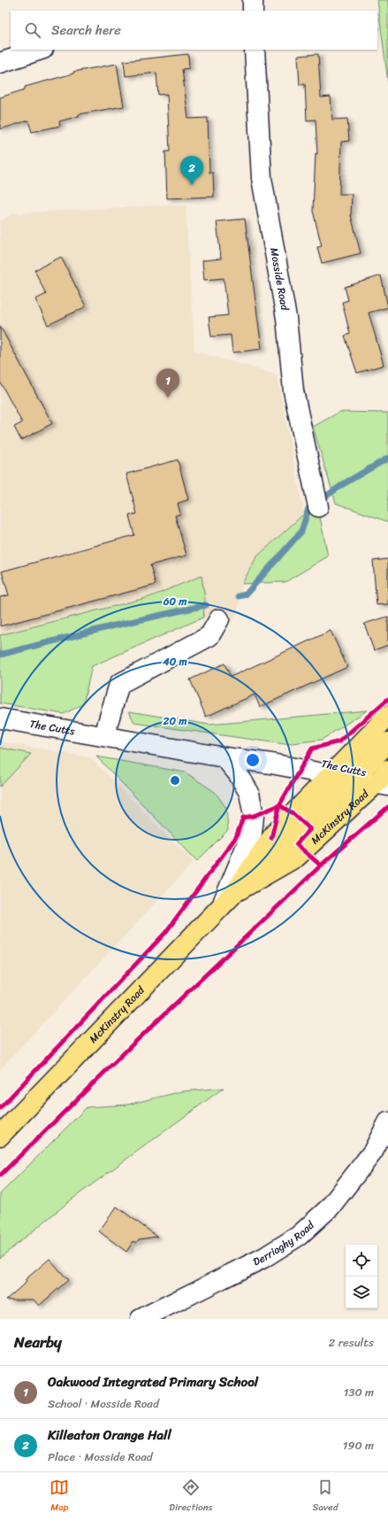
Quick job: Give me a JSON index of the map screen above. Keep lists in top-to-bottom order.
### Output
{
  "streets": {
    "highway": ["McKinstry Road"],
    "street": ["Mosside Road", "The Cutts", "Derriaghy Road"]
  },
  "crossings": [
    ["The Cutts", "McKinstry Road"]
  ],
  "page": {
    "search": "Search here",
    "pins": ["2", "1"],
    "heading": ["Nearby", "2 results"],
    "list": [
      {
        "mark": "1",
        "name": "Oakwood Integrated Primary School",
        "note": "School · Mosside Road",
        "value": "130 m"
      },
      {
        "mark": "2",
        "name": "Killeaton Orange Hall",
        "note": "Place · Mosside Road",
        "value": "190 m"
      }
    ],
    "nav": ["Map", "Directions", "Saved"]
  },
  "rings": ["60 m", "40 m", "20 m"]
}
